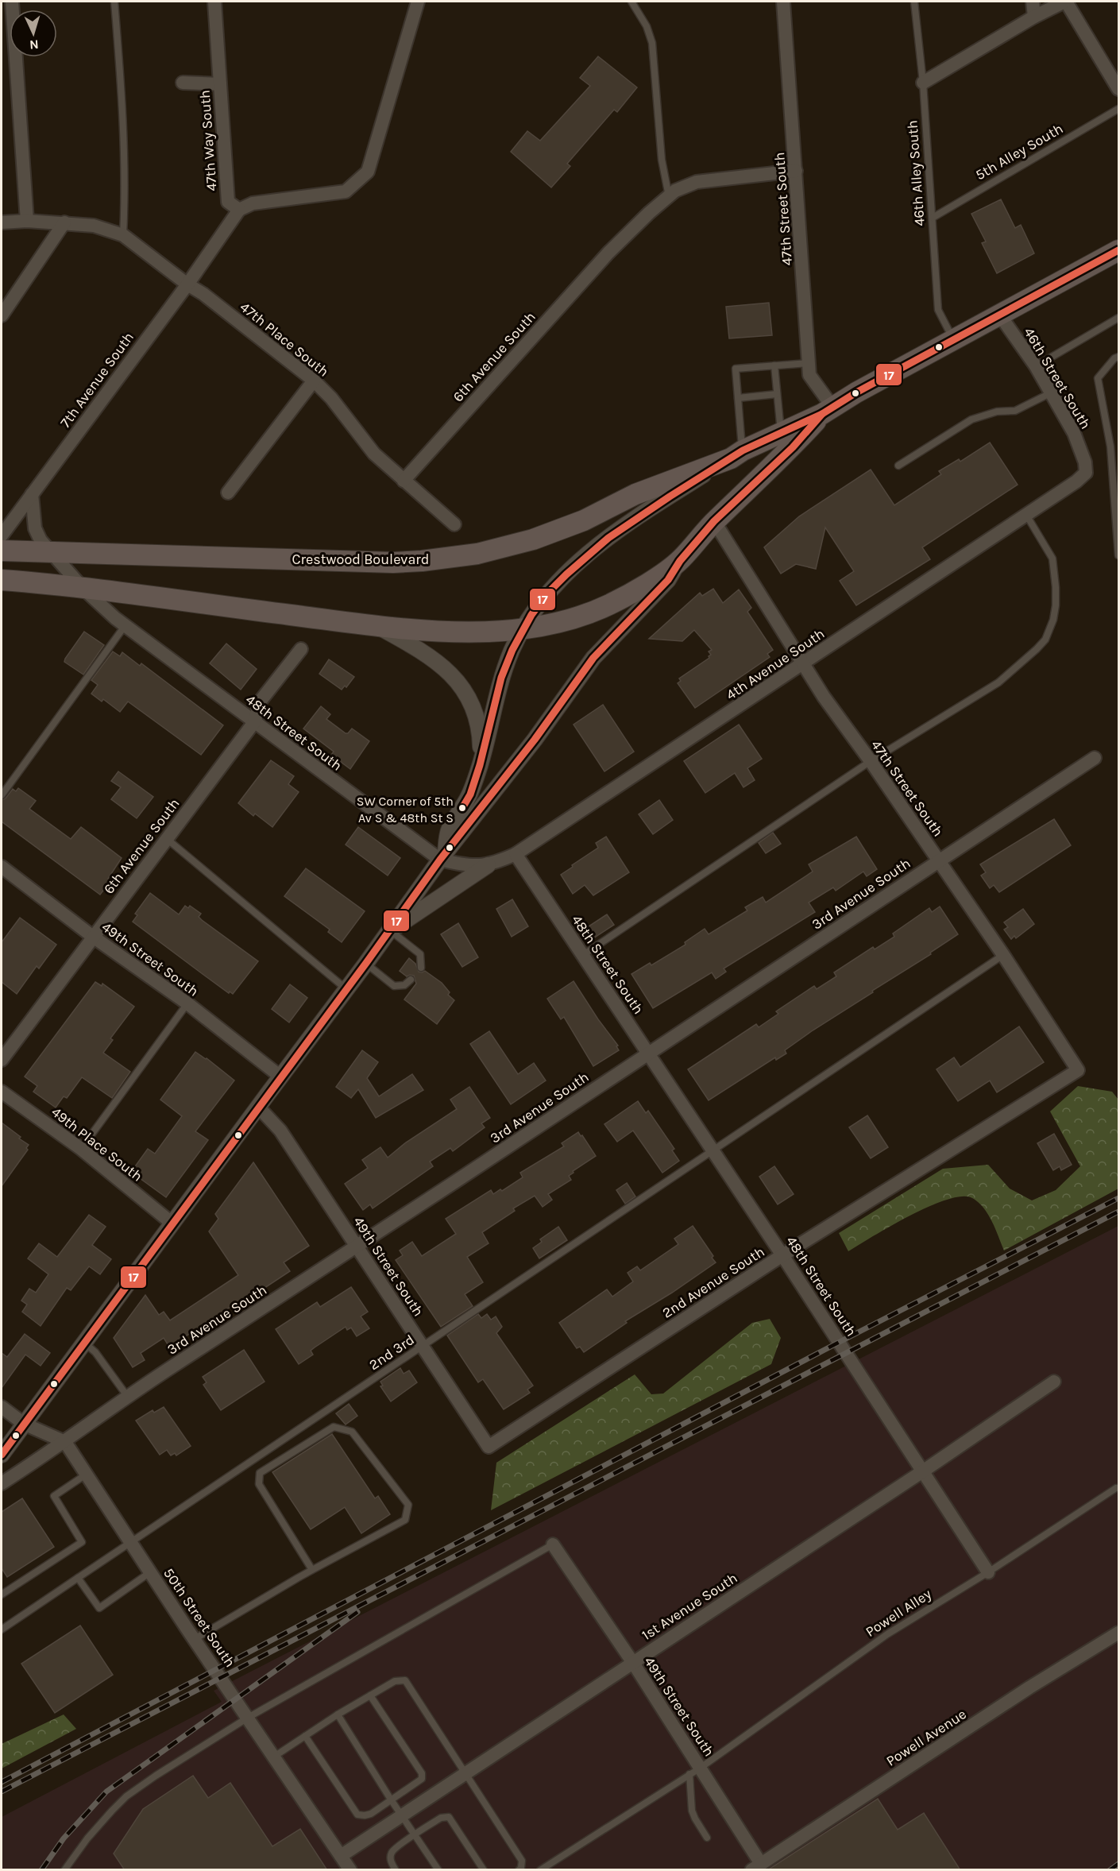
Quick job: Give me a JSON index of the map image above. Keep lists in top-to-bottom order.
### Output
{
  "streets": {
    "main road": ["Crestwood Boulevard"],
    "street": [
      "47th Way South",
      "47th Street South",
      "47th Place South",
      "6th Avenue South",
      "46th Street South",
      "7th Avenue South",
      "4th Avenue South",
      "48th Street South",
      "3rd Avenue South",
      "49th Street South",
      "49th Place South",
      "2nd Avenue South",
      "1st Avenue South",
      "50th Street South",
      "Powell Avenue"
    ],
    "lane": [
      "5th Alley South",
      "46th Alley South",
      "2nd 3rd",
      "Powell Alley"
    ]
  },
  "crossings": [
    ["5th Alley South", "46th Alley South"],
    ["46th Alley South", "Crestwood Boulevard"],
    ["47th Street South", "6th Avenue South"],
    ["47th Street South", "Crestwood Boulevard"],
    ["47th Street South", "4th Avenue South"],
    ["47th Street South", "3rd Avenue South"],
    ["47th Street South", "2nd Avenue South"],
    ["47th Street South", "2nd 3rd"],
    ["47th Place South", "6th Avenue South"],
    ["47th Place South", "7th Avenue South"],
    ["6th Avenue South", "48th Street South"],
    ["6th Avenue South", "49th Street South"],
    ["46th Street South", "Crestwood Boulevard"],
    ["46th Street South", "4th Avenue South"],
    ["Crestwood Boulevard", "48th Street South"],
    ["4th Avenue South", "48th Street South"],
    ["48th Street South", "3rd Avenue South"],
    ["48th Street South", "2nd Avenue South"],
    ["48th Street South", "2nd 3rd"],
    ["48th Street South", "1st Avenue South"],
    ["48th Street South", "Powell Alley"],
    ["3rd Avenue South", "49th Street South"],
    ["3rd Avenue South", "50th Street South"],
    ["49th Street South", "2nd Avenue South"],
    ["49th Street South", "2nd 3rd"],
    ["49th Street South", "1st Avenue South"],
    ["49th Street South", "Powell Alley"],
    ["49th Street South", "Powell Avenue"],
    ["2nd 3rd", "50th Street South"],
    ["1st Avenue South", "50th Street South"]
  ],
  "places": ["SW Corner of 5th Av S & 48th St S"],
  "lines": ["transit line 17"],
  "north": "bottom"
}
